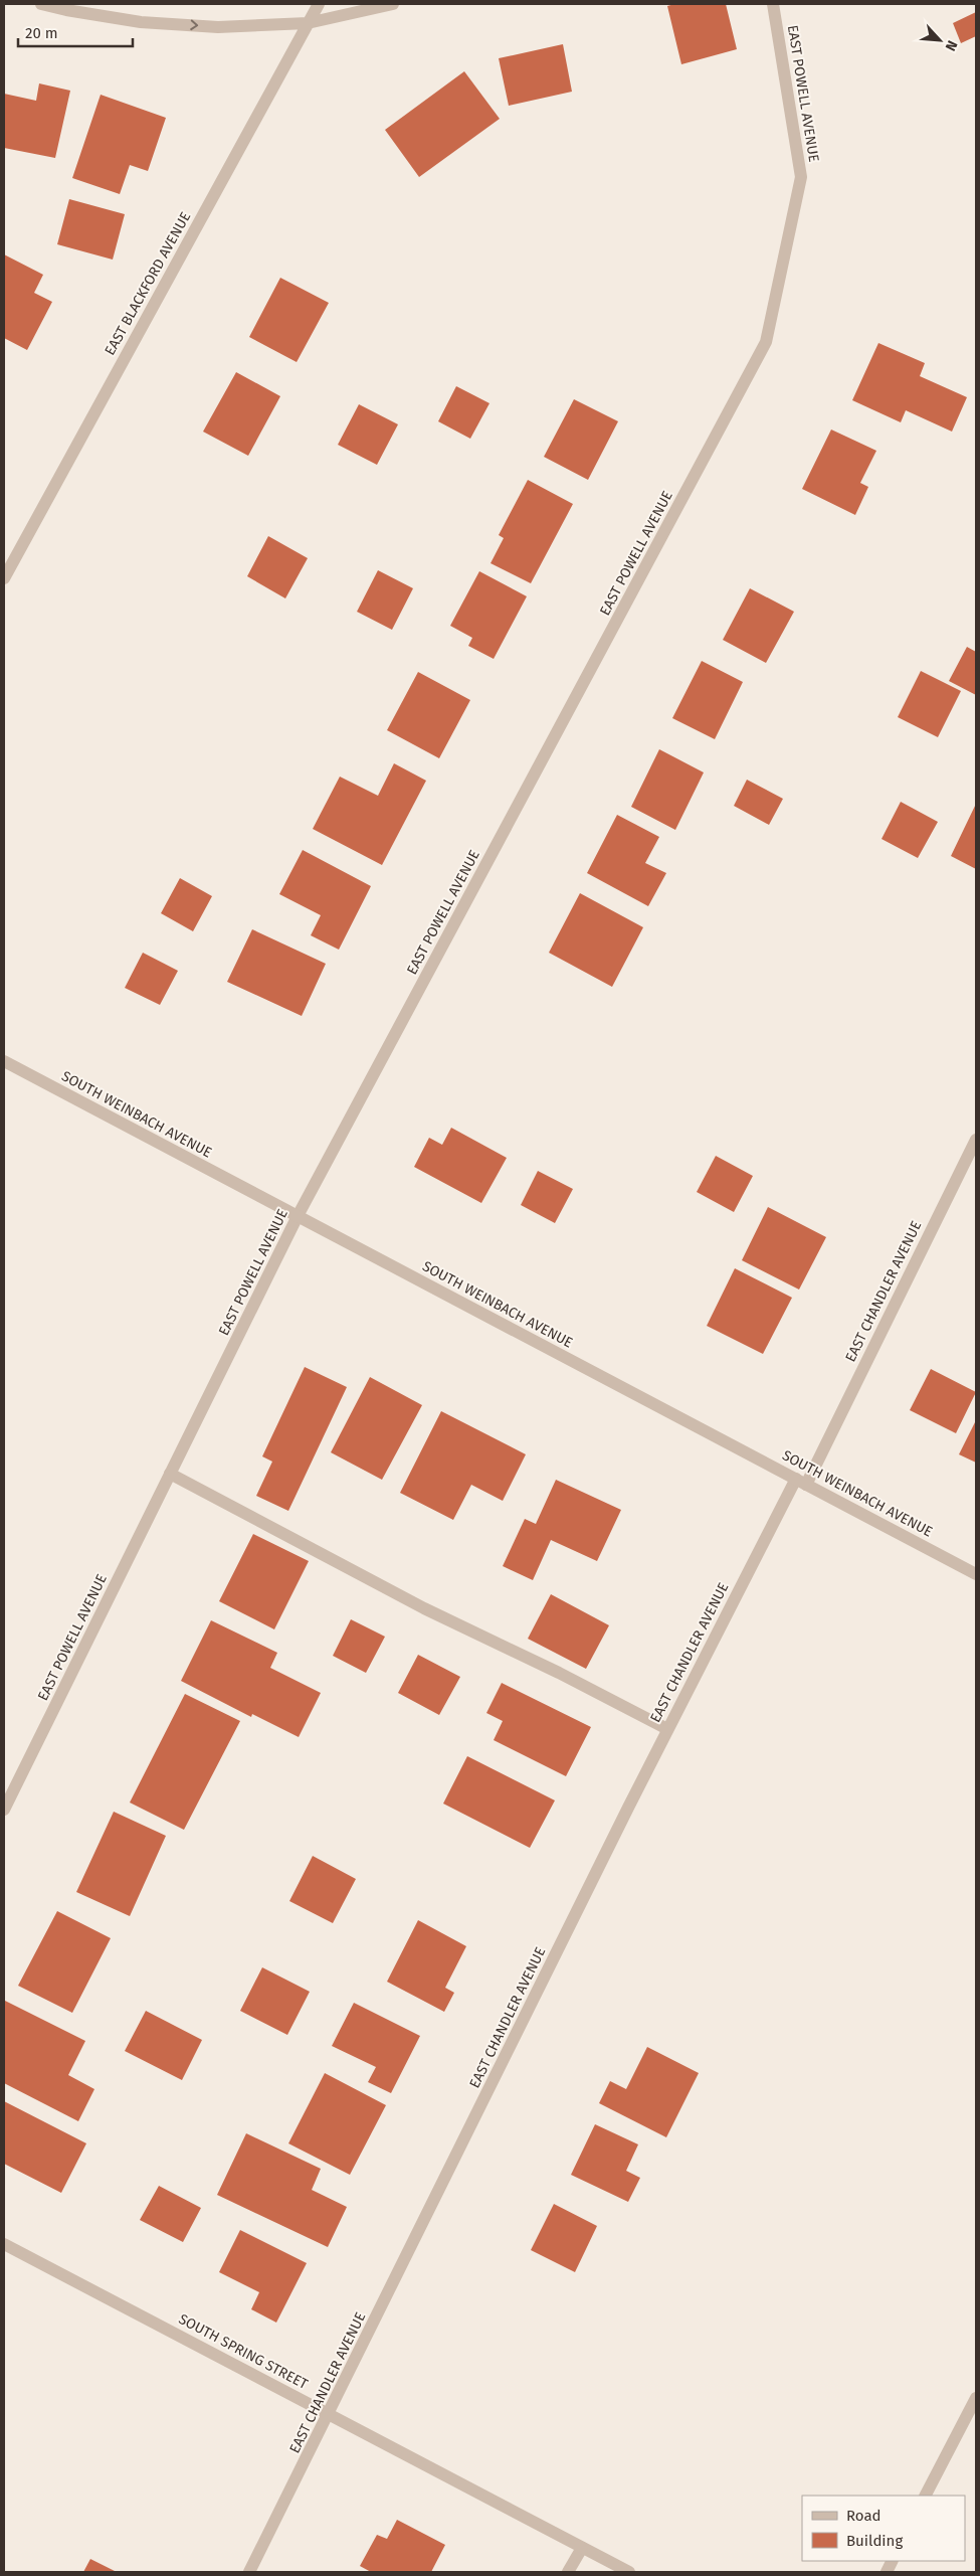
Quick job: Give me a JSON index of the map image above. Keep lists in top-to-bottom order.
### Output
{
  "streets": {
    "street": [
      "EAST POWELL AVENUE",
      "EAST BLACKFORD AVENUE",
      "SOUTH WEINBACH AVENUE",
      "EAST CHANDLER AVENUE",
      "SOUTH SPRING STREET"
    ]
  },
  "crossings": [
    ["EAST POWELL AVENUE", "SOUTH WEINBACH AVENUE"],
    ["SOUTH WEINBACH AVENUE", "EAST CHANDLER AVENUE"],
    ["EAST CHANDLER AVENUE", "SOUTH SPRING STREET"]
  ],
  "legend": ["Road", "Building"],
  "scale_bar": "20 m",
  "north": "bottom right"
}
